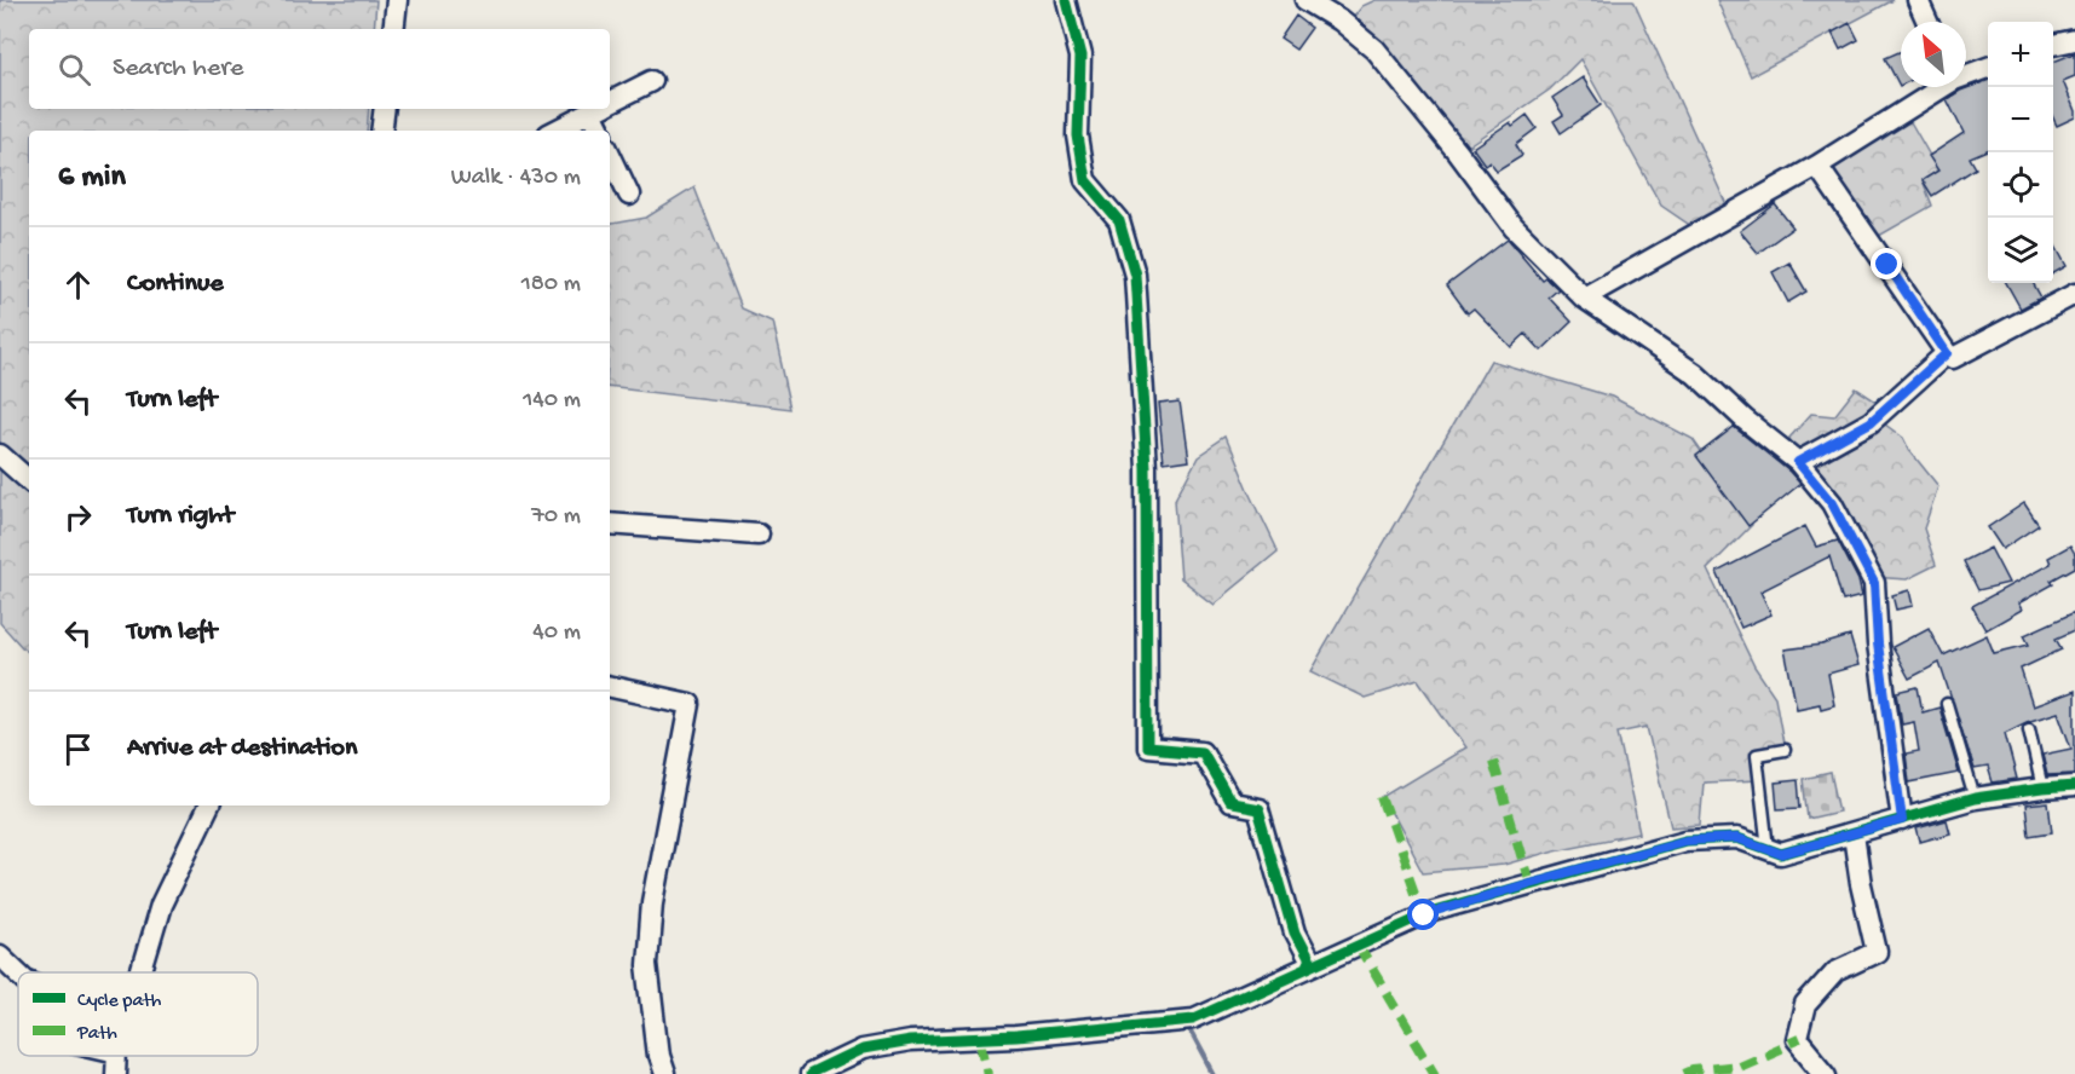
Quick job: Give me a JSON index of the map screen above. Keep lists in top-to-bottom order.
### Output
{
  "legend": ["Cycle path", "Path"],
  "north": "top left",
  "page": {
    "map_buttons": ["+", "−"],
    "search": "Search here",
    "heading": ["6 min", "Walk · 430 m"],
    "list": [
      ["Continue", "180 m"],
      ["Turn left", "140 m"],
      ["Turn right", "70 m"],
      ["Turn left", "40 m"],
      "Arrive at destination"
    ]
  }
}
